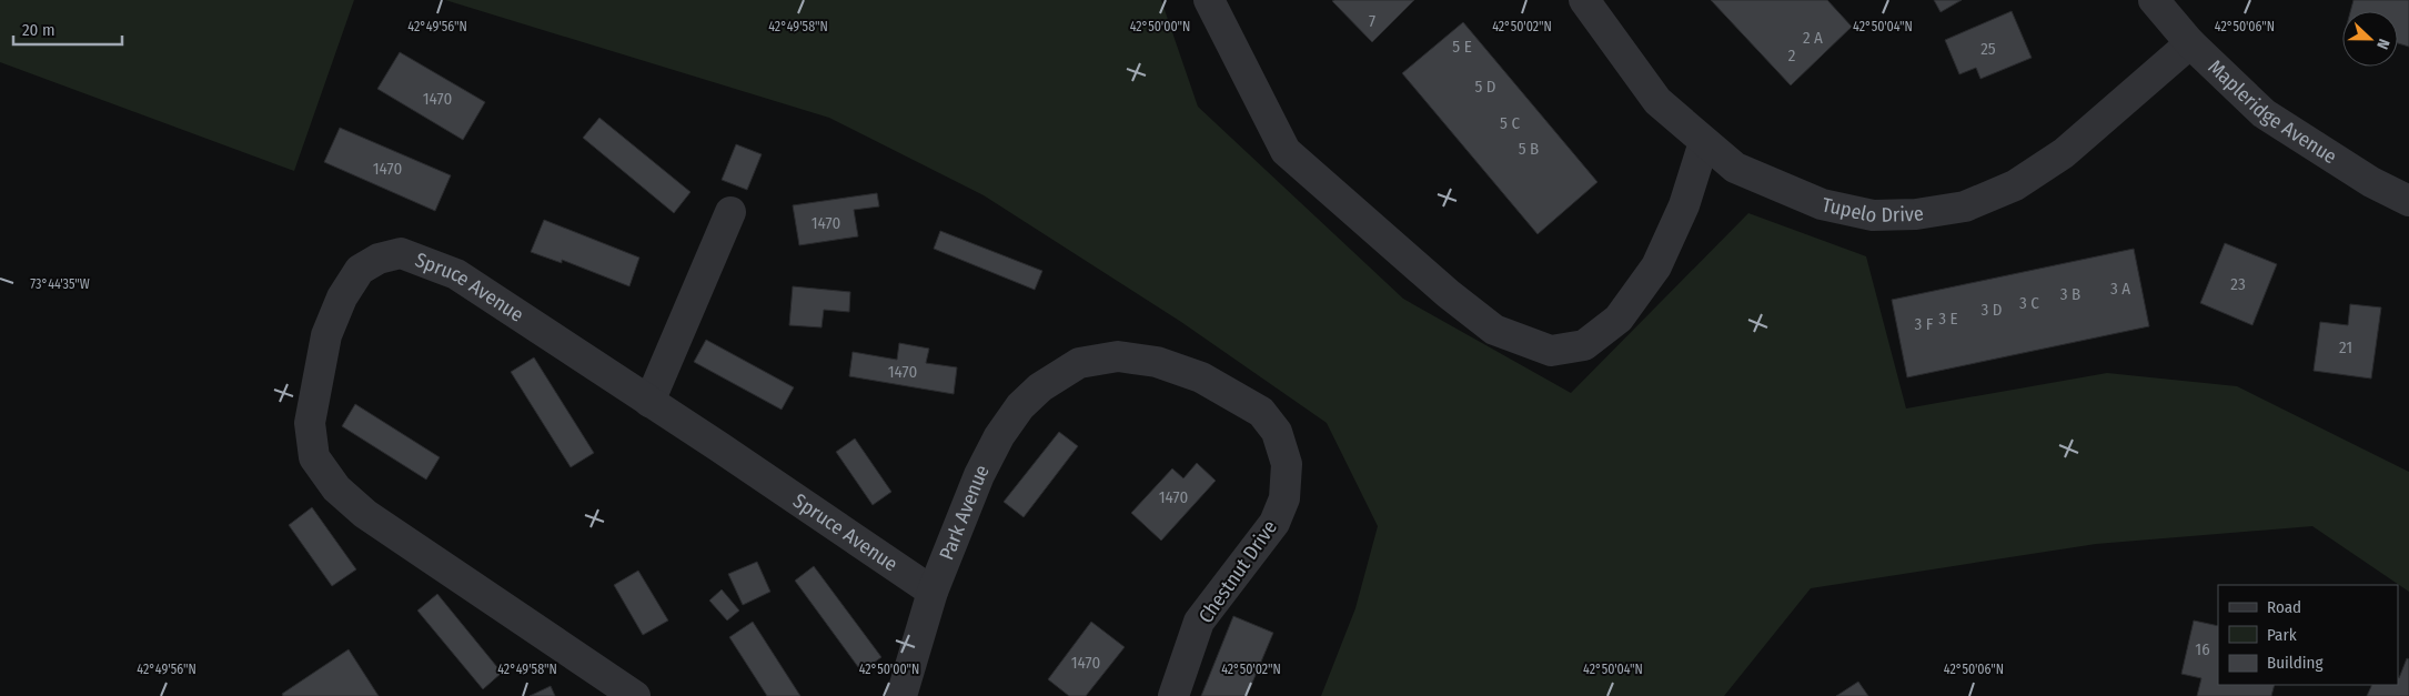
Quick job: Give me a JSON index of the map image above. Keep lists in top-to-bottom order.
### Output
{
  "streets": {
    "street": [
      "Mapleridge Avenue",
      "Tupelo Drive",
      "Spruce Avenue",
      "Park Avenue",
      "Chestnut Drive"
    ]
  },
  "crossings": [
    ["Mapleridge Avenue", "Tupelo Drive"],
    ["Spruce Avenue", "Park Avenue"],
    ["Park Avenue", "Chestnut Drive"]
  ],
  "house_numbers": [
    "7",
    "2 A",
    "5 E",
    "25",
    "2",
    "5 D",
    "1470",
    "5 C",
    "5 B",
    "1470",
    "1470",
    "23",
    "3 A",
    "3 B",
    "3 C",
    "3 D",
    "3 E",
    "3 F",
    "21",
    "1470",
    "1470",
    "16",
    "1470"
  ],
  "legend": ["Road", "Park", "Building"],
  "scale_bar": "20 m",
  "north": "right",
  "coordinates": [
    "42°49'56\"N",
    "42°50'02\"N",
    "42°50'04\"N",
    "42°50'06\"N",
    "42°49'58\"N",
    "42°50'00\"N",
    "73°44'35\"W"
  ]
}
